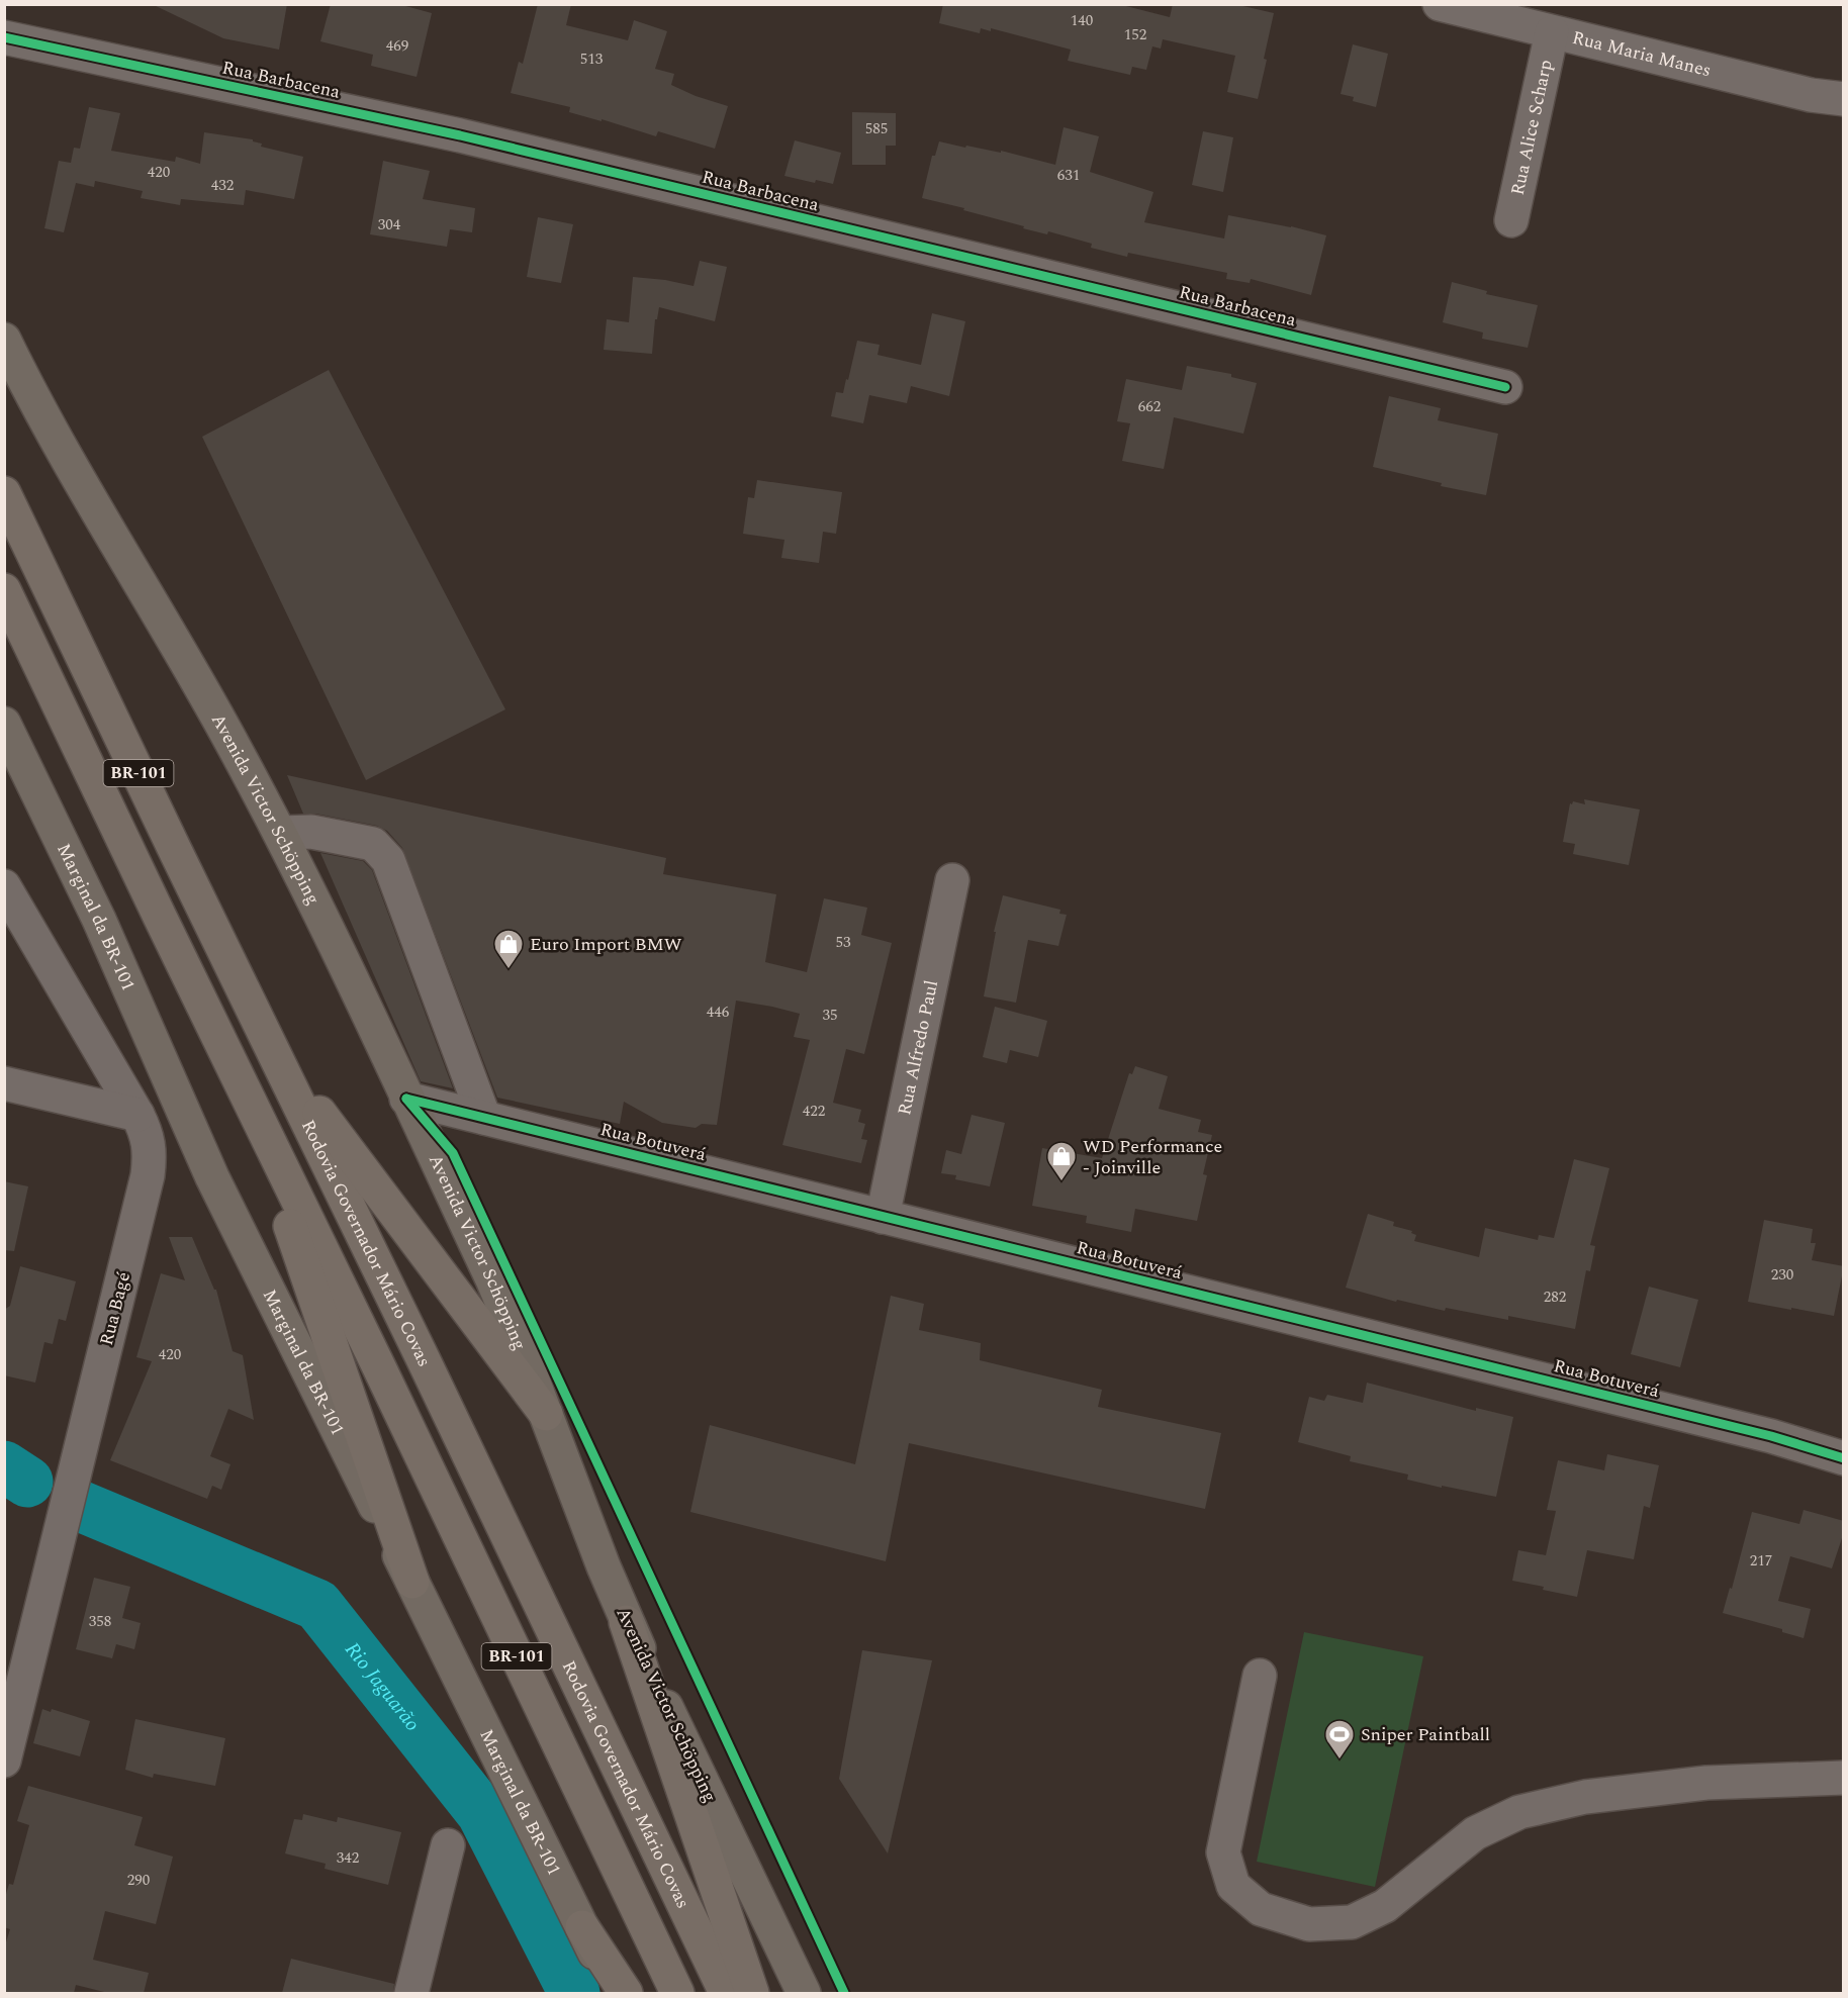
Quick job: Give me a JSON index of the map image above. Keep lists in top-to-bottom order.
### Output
{
  "streets": {
    "highway": ["BR-101", "Rodovia Governador Mário Covas"],
    "main road": ["Avenida Victor Schöpping", "Marginal da BR-101"],
    "street": [
      "Rua Maria Manes",
      "Rua Barbacena",
      "Rua Alice Scharp",
      "Rua Alfredo Paul",
      "Rua Botuverá",
      "Rua Bagé"
    ]
  },
  "crossings": [
    ["Rua Maria Manes", "Rua Alice Scharp"],
    ["Avenida Victor Schöpping", "Rua Botuverá"],
    ["Rua Alfredo Paul", "Rua Botuverá"]
  ],
  "water": ["Rio Jaguarão"],
  "places": {
    "shop": ["Euro Import BMW", "WD Performance - Joinville"],
    "sports": ["Sniper Paintball"]
  },
  "house_numbers": [
    "140",
    "152",
    "469",
    "513",
    "585",
    "420",
    "631",
    "432",
    "304",
    "662",
    "53",
    "446",
    "35",
    "422",
    "230",
    "282",
    "420",
    "217",
    "358",
    "342",
    "290"
  ]
}
